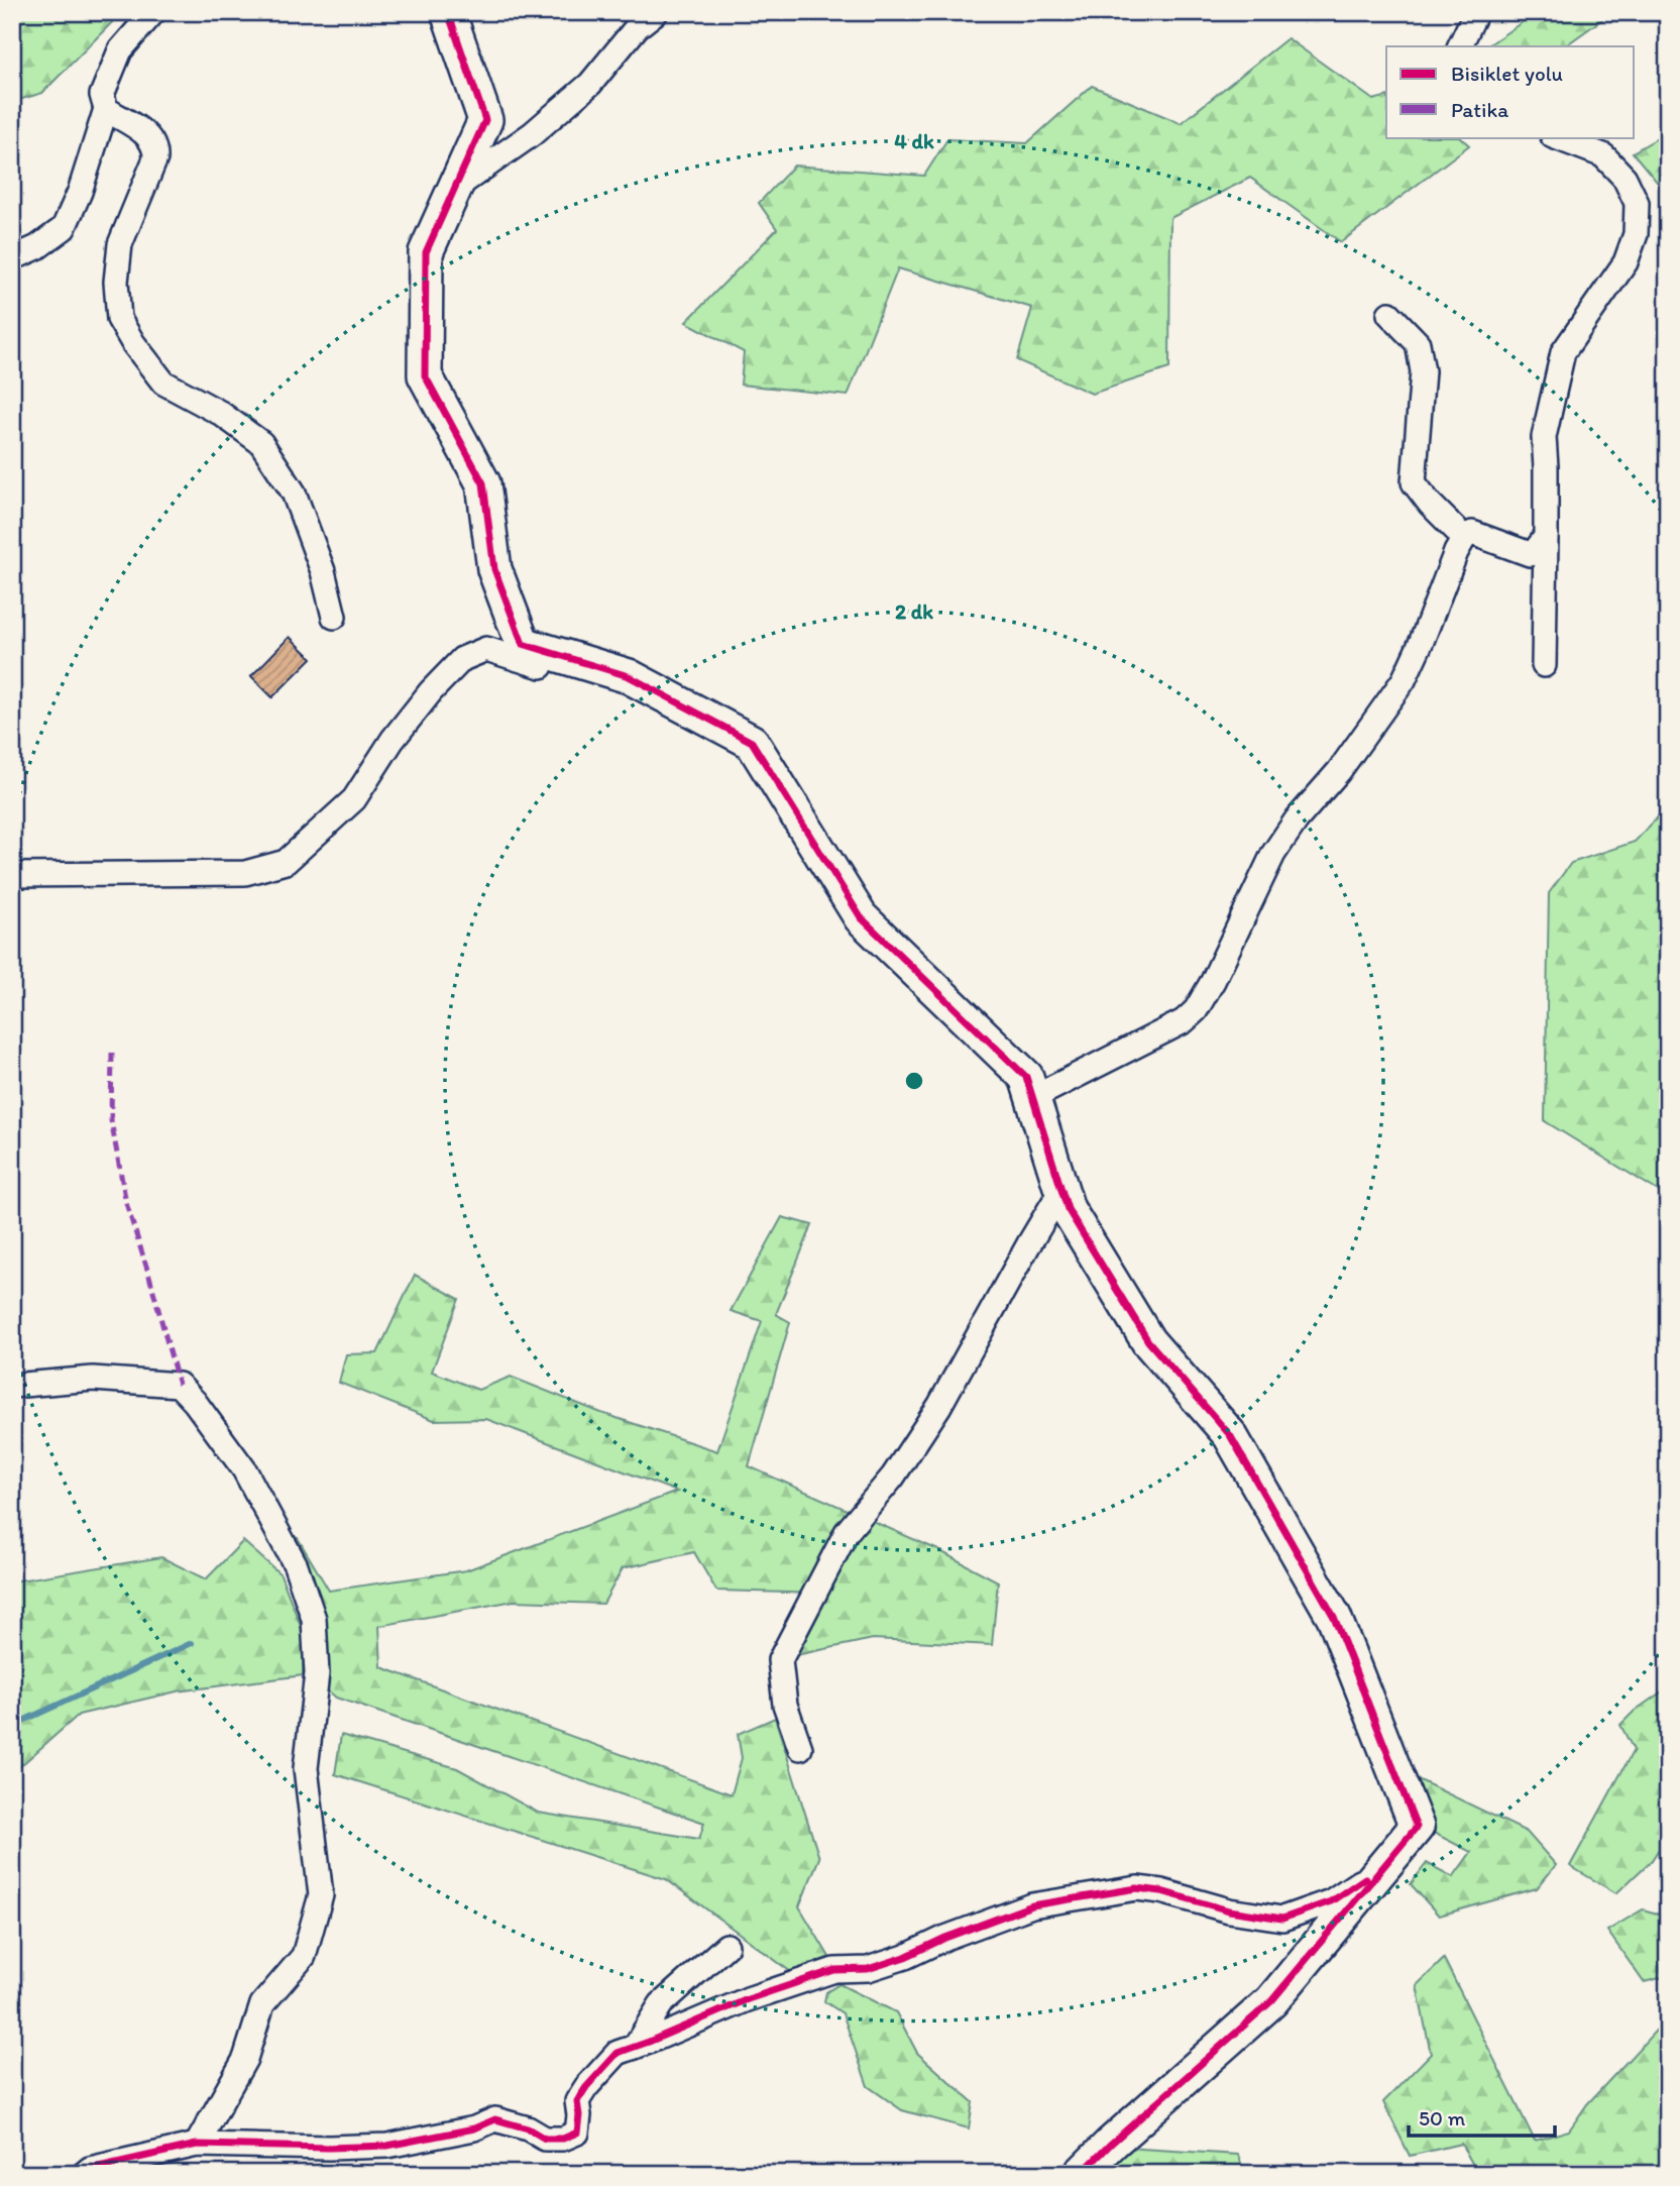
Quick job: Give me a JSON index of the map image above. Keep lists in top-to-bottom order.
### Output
{
  "legend": ["Bisiklet yolu", "Patika"],
  "scale_bar": "50 m",
  "rings": ["4 dk", "2 dk"]
}
